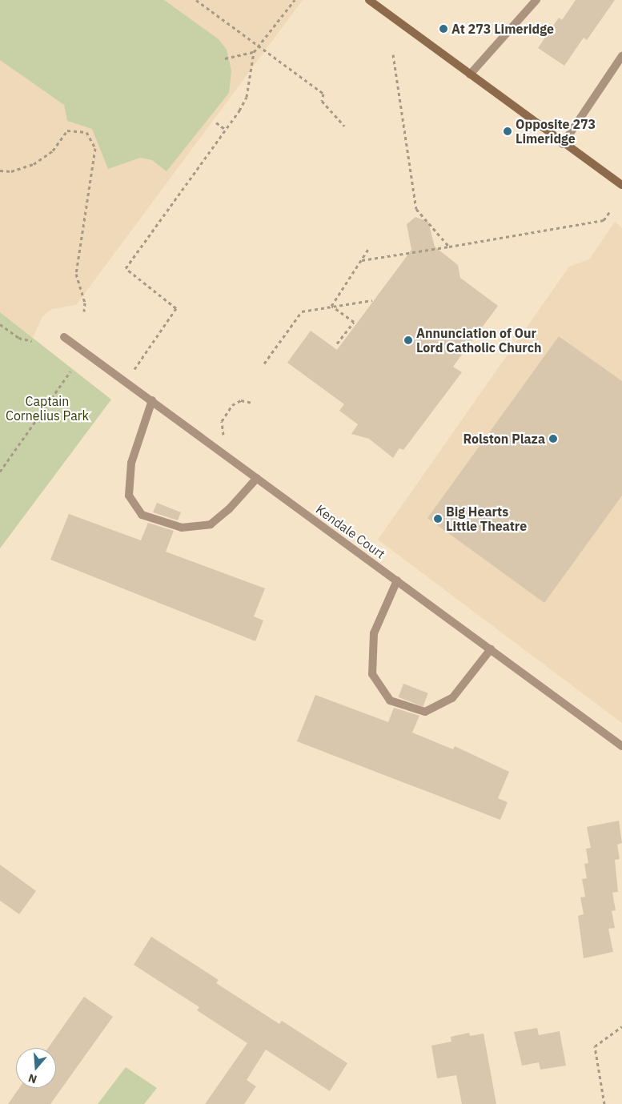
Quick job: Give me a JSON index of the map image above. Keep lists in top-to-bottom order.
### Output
{
  "streets": {
    "street": ["Kendale Court"]
  },
  "parks": ["Captain Cornelius Park"],
  "places": [
    "At 273 Limeridge",
    "Opposite 273 Limeridge",
    "Annunciation of Our Lord Catholic Church",
    "Rolston Plaza",
    "Big Hearts Little Theatre"
  ],
  "north": "bottom"
}
